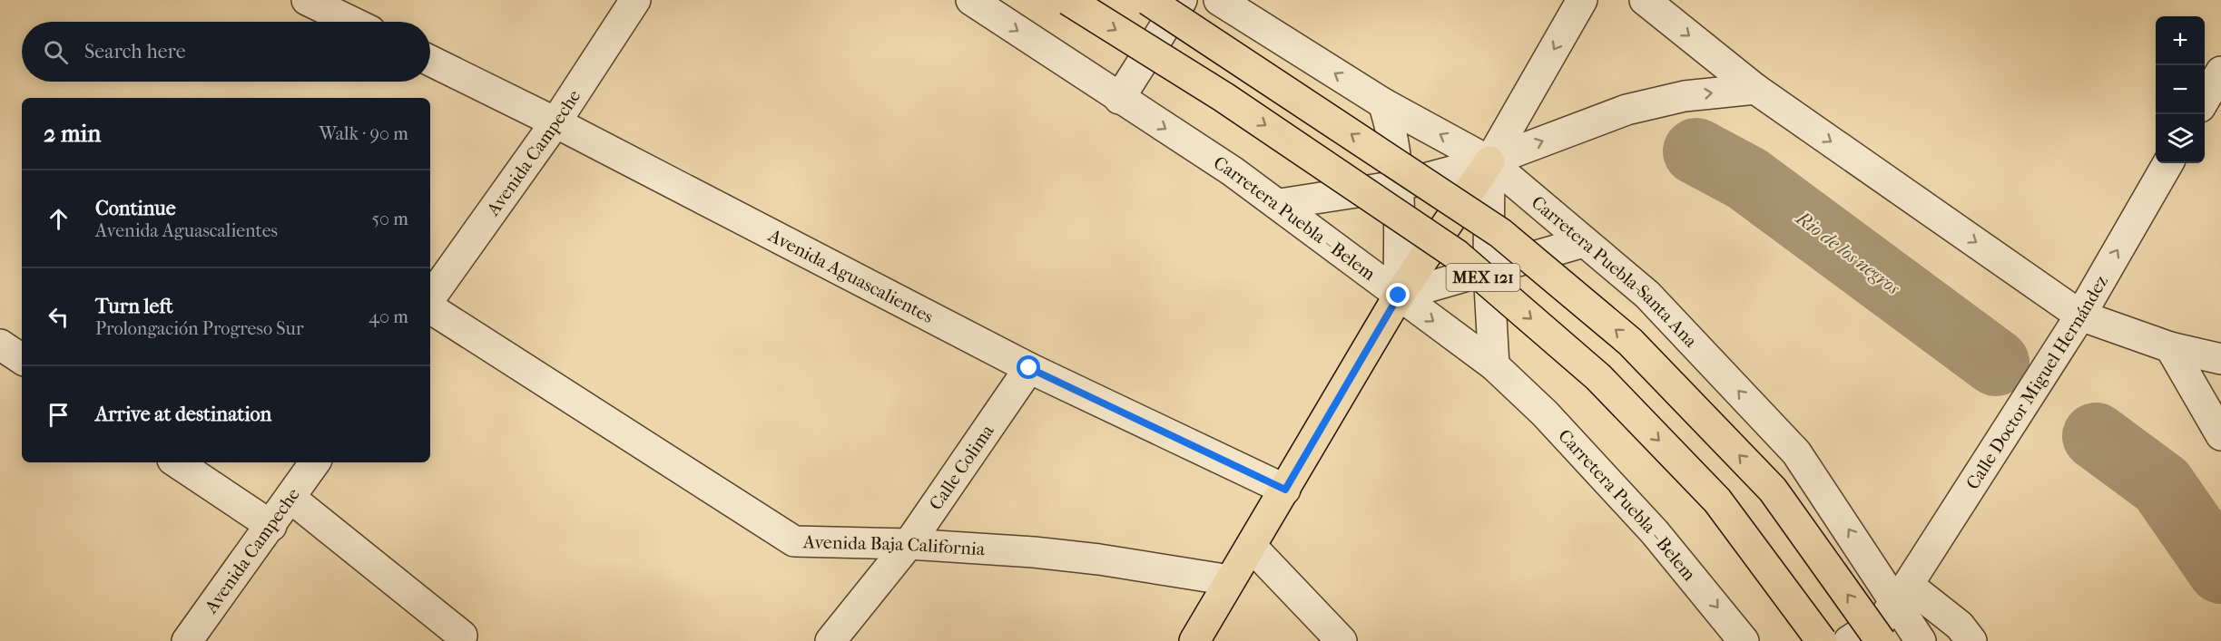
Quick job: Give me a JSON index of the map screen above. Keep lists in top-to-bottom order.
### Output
{
  "streets": {
    "main road": ["MEX 121"],
    "street": [
      "Avenida Campeche",
      "Carretera Puebla - Belem",
      "Carretera Puebla-Santa Ana",
      "Avenida Aguascalientes",
      "Calle Doctor Miguel Hernández",
      "Calle Colima",
      "Avenida Baja California"
    ]
  },
  "crossings": [
    ["Avenida Campeche", "Avenida Aguascalientes"],
    ["Carretera Puebla-Santa Ana", "Calle Doctor Miguel Hernández"],
    ["Avenida Aguascalientes", "Calle Colima"],
    ["Calle Colima", "Avenida Baja California"]
  ],
  "one_way": ["Carretera Puebla - Belem"],
  "water": ["Rio de los negros"],
  "page": {
    "map_buttons": ["+", "−"],
    "search": "Search here",
    "heading": ["2 min", "Walk · 90 m"],
    "list": [
      ["Continue", "Avenida Aguascalientes", "50 m"],
      ["Turn left", "Prolongación Progreso Sur", "40 m"],
      "Arrive at destination"
    ]
  }
}
